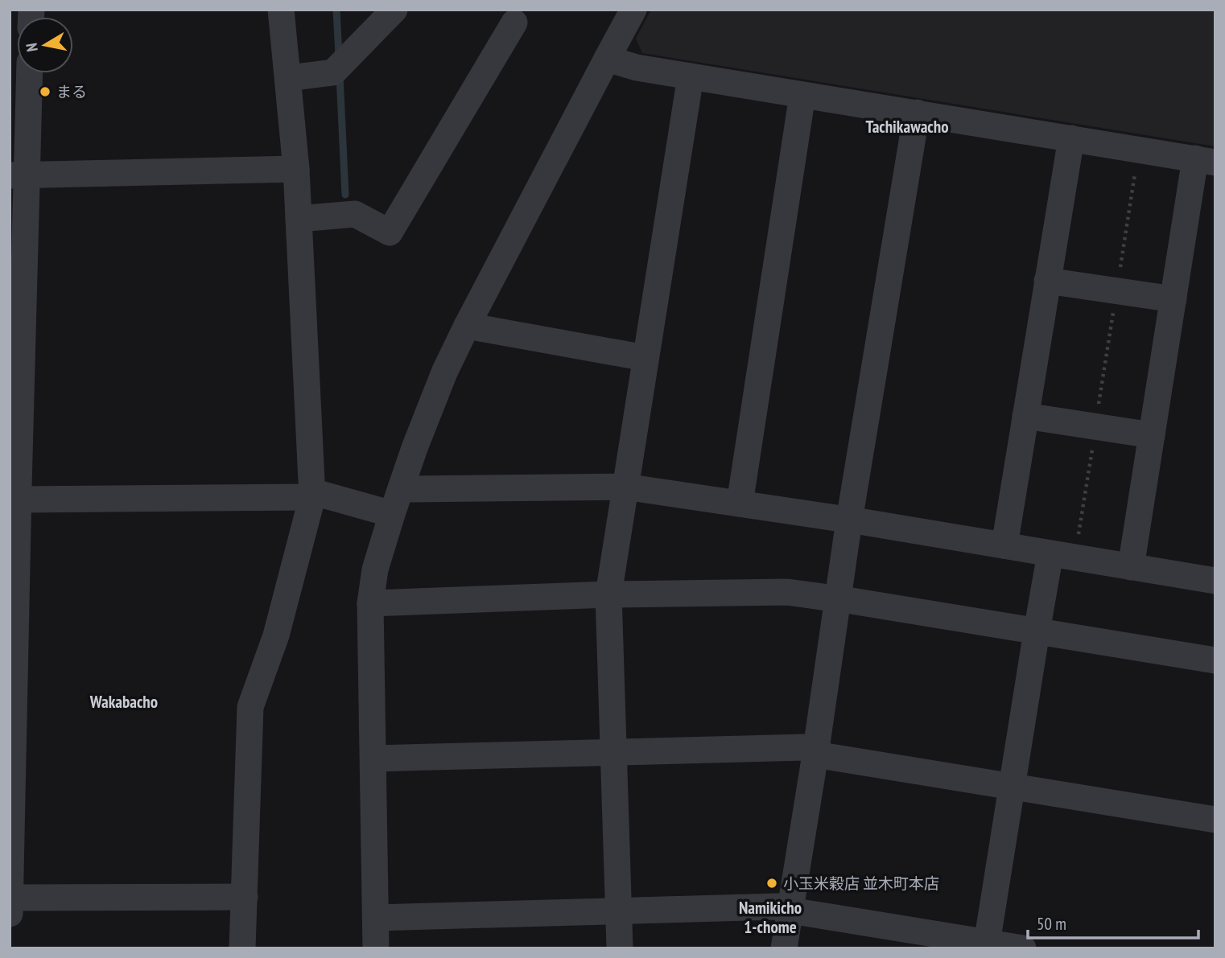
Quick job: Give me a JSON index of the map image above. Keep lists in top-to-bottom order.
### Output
{
  "districts": ["Tachikawacho", "Wakabacho", "Namikicho 1-chome"],
  "places": ["まる", "小玉米穀店 並木町本店"],
  "scale_bar": "50 m",
  "north": "left"
}
